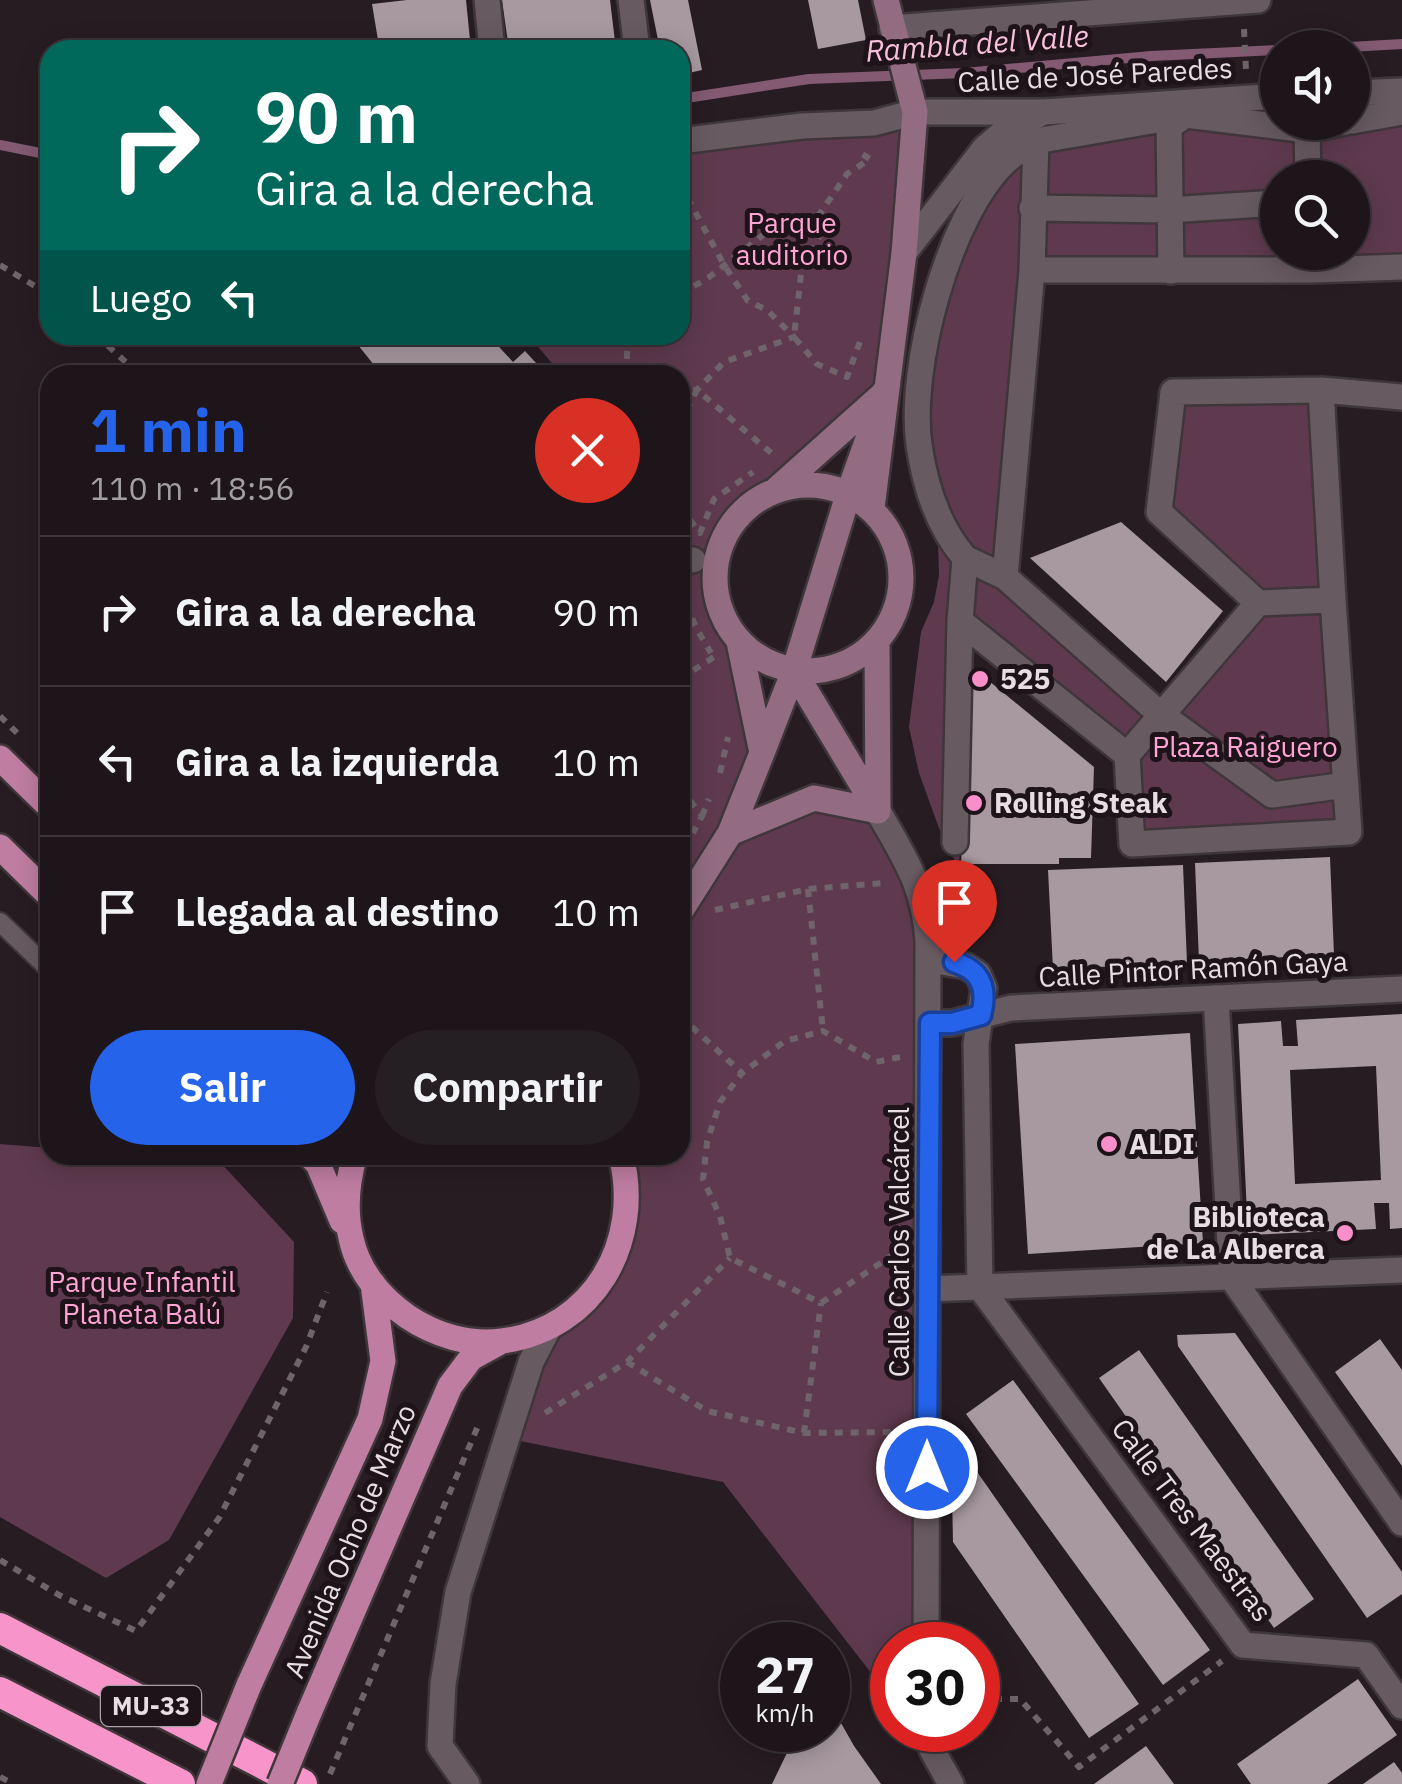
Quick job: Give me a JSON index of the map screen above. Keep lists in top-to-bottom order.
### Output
{
  "streets": {
    "highway": ["MU-33"],
    "main road": ["Avenida Ocho de Marzo"],
    "street": [
      "Calle de José Paredes",
      "Calle Pintor Ramón Gaya",
      "Calle Carlos Valcárcel",
      "Calle Tres Maestras"
    ]
  },
  "crossings": [
    ["Calle Pintor Ramón Gaya", "Calle Carlos Valcárcel"]
  ],
  "water": ["Rambla del Valle"],
  "parks": ["Parque auditorio", "Plaza Raiguero", "Parque Infantil Planeta Balú"],
  "places": [
    "525",
    "Rolling Steak",
    "ALDI",
    "Biblioteca de La Alberca"
  ],
  "page": {
    "turn": ["90 m", "Gira a la derecha"],
    "then": "Luego",
    "heading": ["1 min", "110 m · 18:56"],
    "list": [
      {
        "name": "Gira a la derecha",
        "value": "90 m"
      },
      {
        "name": "Gira a la izquierda",
        "value": "10 m"
      },
      {
        "name": "Llegada al destino",
        "value": "10 m"
      }
    ],
    "buttons": ["Salir", "Compartir"],
    "speed": "27 km/h",
    "limit": "30"
  }
}
